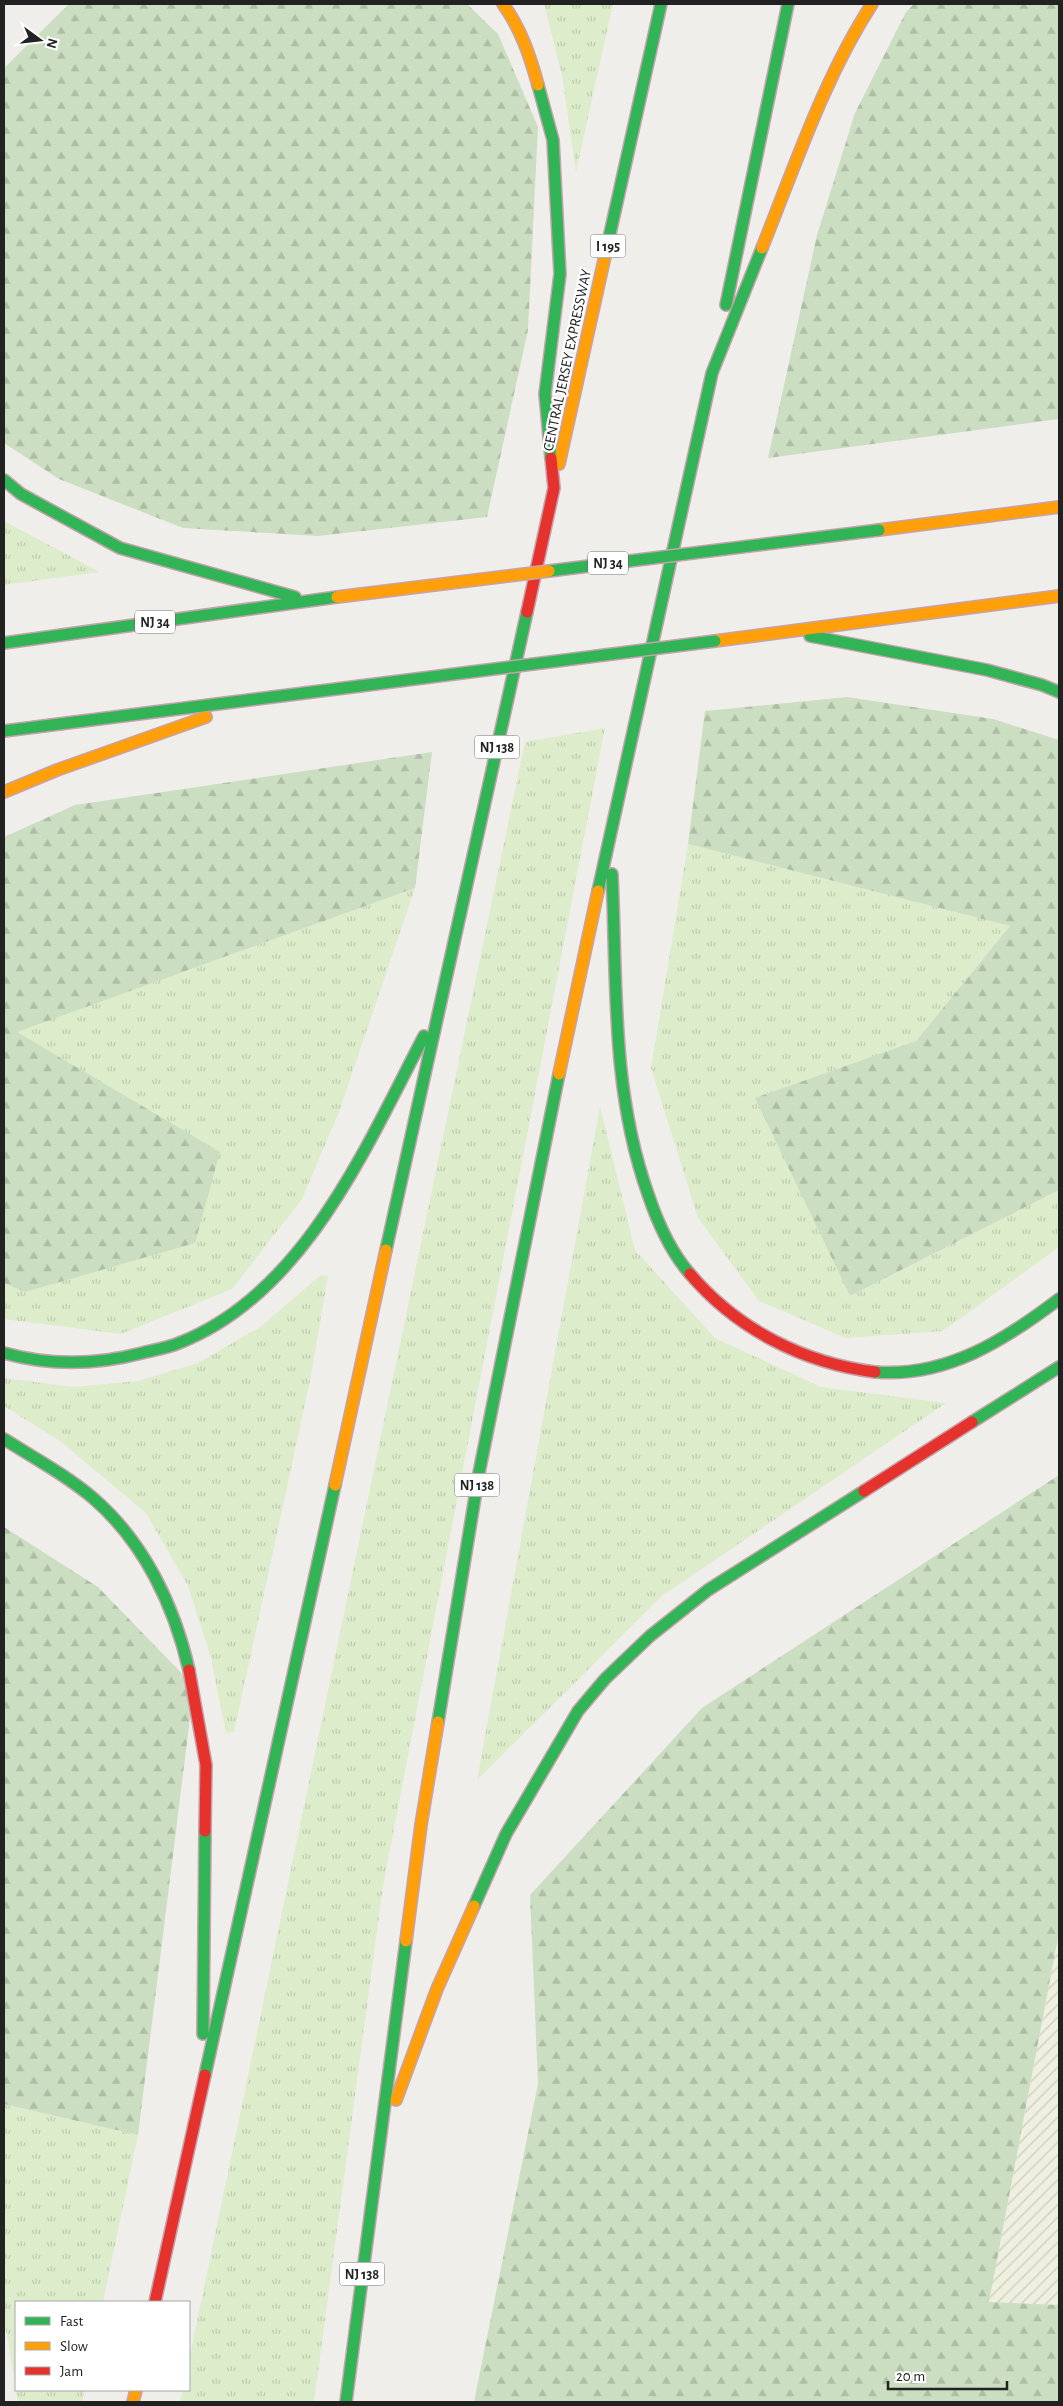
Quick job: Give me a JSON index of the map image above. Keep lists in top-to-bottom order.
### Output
{
  "streets": {
    "highway": [
      "I 195",
      "CENTRAL JERSEY EXPRESSWAY",
      "NJ 34",
      "NJ 138"
    ]
  },
  "crossings": [
    ["CENTRAL JERSEY EXPRESSWAY", "NJ 138"]
  ],
  "legend": ["Fast", "Slow", "Jam"],
  "scale_bar": "20 m",
  "north": "right"
}
